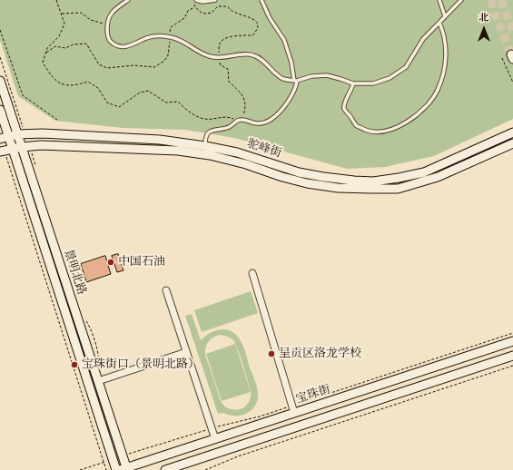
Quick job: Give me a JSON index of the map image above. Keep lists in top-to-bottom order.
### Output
{
  "streets": {
    "main road": ["驼峰街", "景明北路", "宝珠街"]
  },
  "crossings": [
    ["驼峰街", "景明北路"],
    ["景明北路", "宝珠街"]
  ],
  "places": ["中国石油", "呈贡区洛龙学校", "宝珠街口（景明北路）"],
  "north": "top"
}
